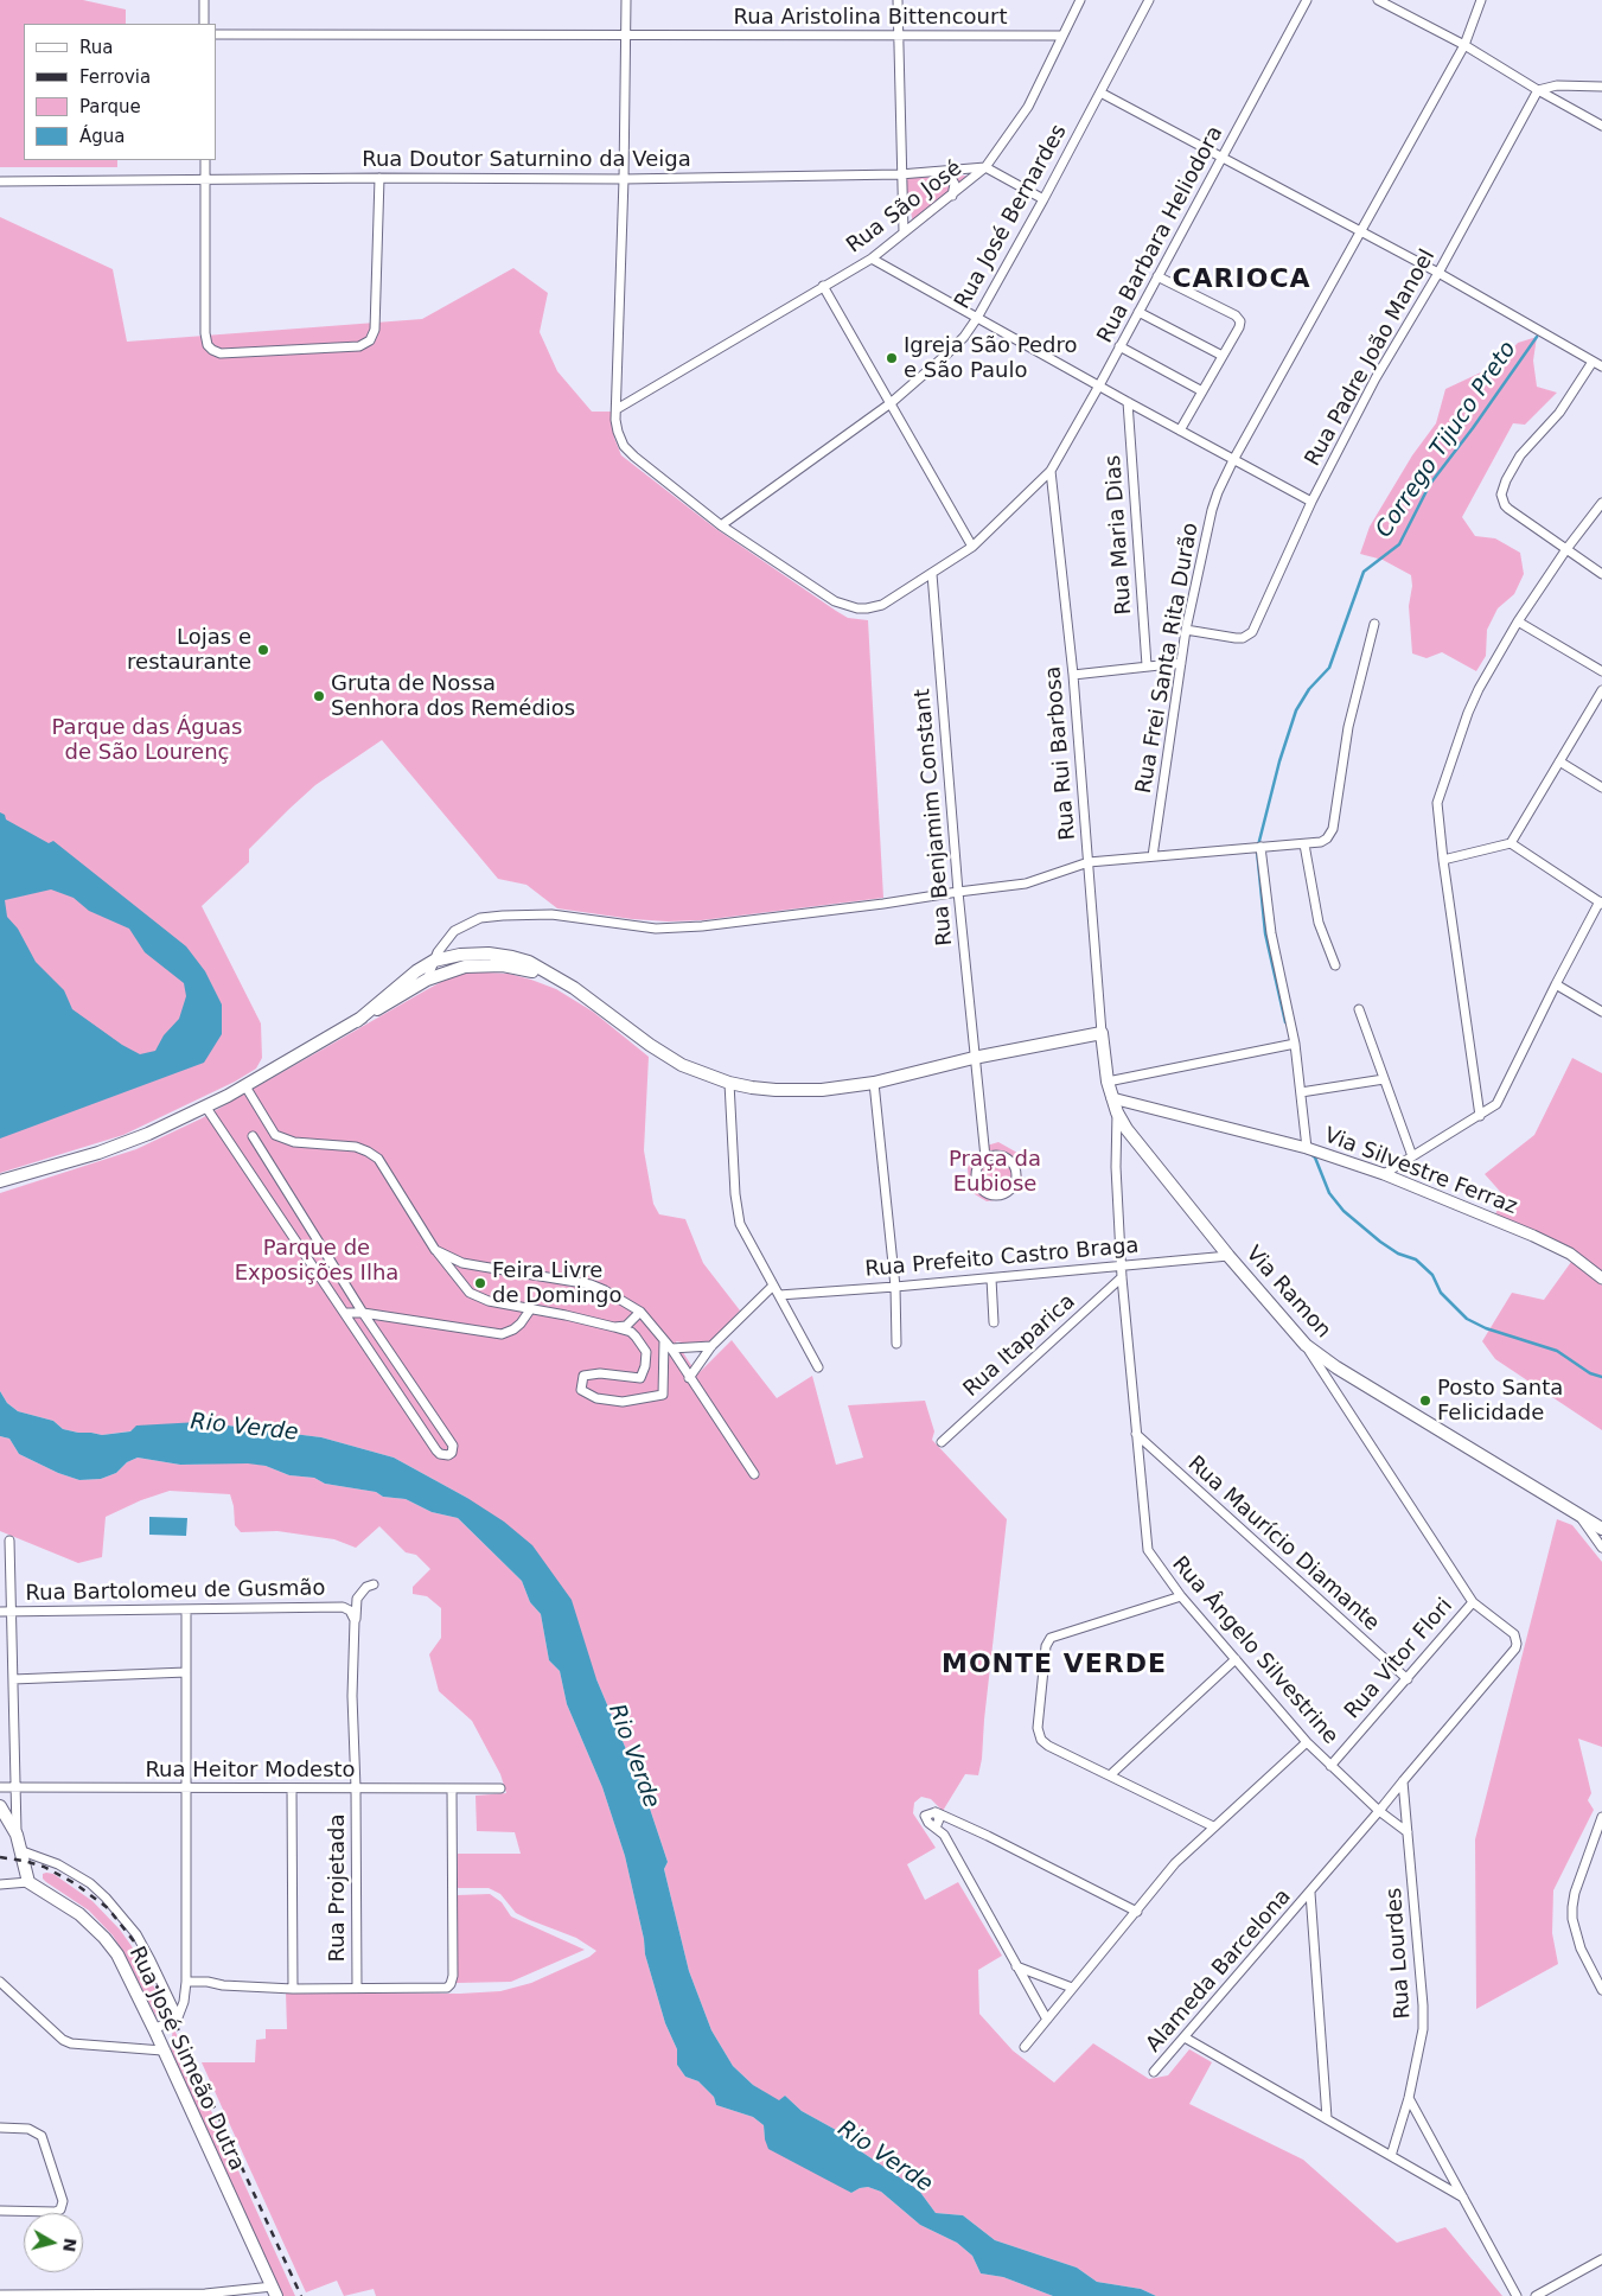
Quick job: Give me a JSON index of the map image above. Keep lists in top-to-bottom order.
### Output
{
  "streets": {
    "main road": ["Via Ramon", "Rua José Simeão Dutra"],
    "street": [
      "Rua Aristolina Bittencourt",
      "Rua Doutor Saturnino da Veiga",
      "Rua São José",
      "Rua José Bernardes",
      "Rua Barbara Heliodora",
      "Rua Padre João Manoel",
      "Rua Maria Dias",
      "Rua Frei Santa Rita Durão",
      "Rua Rui Barbosa",
      "Rua Benjamim Constant",
      "Via Silvestre Ferraz",
      "Rua Prefeito Castro Braga",
      "Rua Itaparica",
      "Rua Maurício Diamante",
      "Rua Bartolomeu de Gusmão",
      "Rua Ângelo Silvestrine",
      "Rua Vítor Flori",
      "Rua Heitor Modesto",
      "Rua Projetada",
      "Rua Lourdes",
      "Alameda Barcelona"
    ]
  },
  "crossings": [
    ["Rua Aristolina Bittencourt", "Rua São José"],
    ["Rua Doutor Saturnino da Veiga", "Rua São José"],
    ["Rua José Bernardes", "Rua Barbara Heliodora"],
    ["Rua Barbara Heliodora", "Rua Rui Barbosa"],
    ["Rua Barbara Heliodora", "Rua Benjamim Constant"],
    ["Rua Padre João Manoel", "Rua Frei Santa Rita Durão"],
    ["Rua Rui Barbosa", "Via Ramon"],
    ["Via Silvestre Ferraz", "Via Ramon"],
    ["Rua Prefeito Castro Braga", "Via Ramon"],
    ["Via Ramon", "Alameda Barcelona"],
    ["Rua Maurício Diamante", "Rua Ângelo Silvestrine"],
    ["Rua Maurício Diamante", "Rua Vítor Flori"],
    ["Rua Ângelo Silvestrine", "Rua Vítor Flori"],
    ["Rua Ângelo Silvestrine", "Rua Lourdes"],
    ["Rua Ângelo Silvestrine", "Alameda Barcelona"],
    ["Rua Vítor Flori", "Alameda Barcelona"],
    ["Rua Heitor Modesto", "Rua Projetada"],
    ["Rua Lourdes", "Alameda Barcelona"]
  ],
  "districts": ["CARIOCA", "MONTE VERDE"],
  "water": ["Corrego Tijuco Preto", "Rio Verde"],
  "parks": ["Parque das Águas de São Lourenç", "Praça da Eubiose", "Parque de Exposições Ilha"],
  "places": [
    "Igreja São Pedro e São Paulo",
    "Lojas e restaurante",
    "Gruta de Nossa Senhora dos Remédios",
    "Feira Livre de Domingo",
    "Posto Santa Felicidade"
  ],
  "legend": [
    "Rua",
    "Ferrovia",
    "Parque",
    "Água"
  ],
  "north": "right"
}
